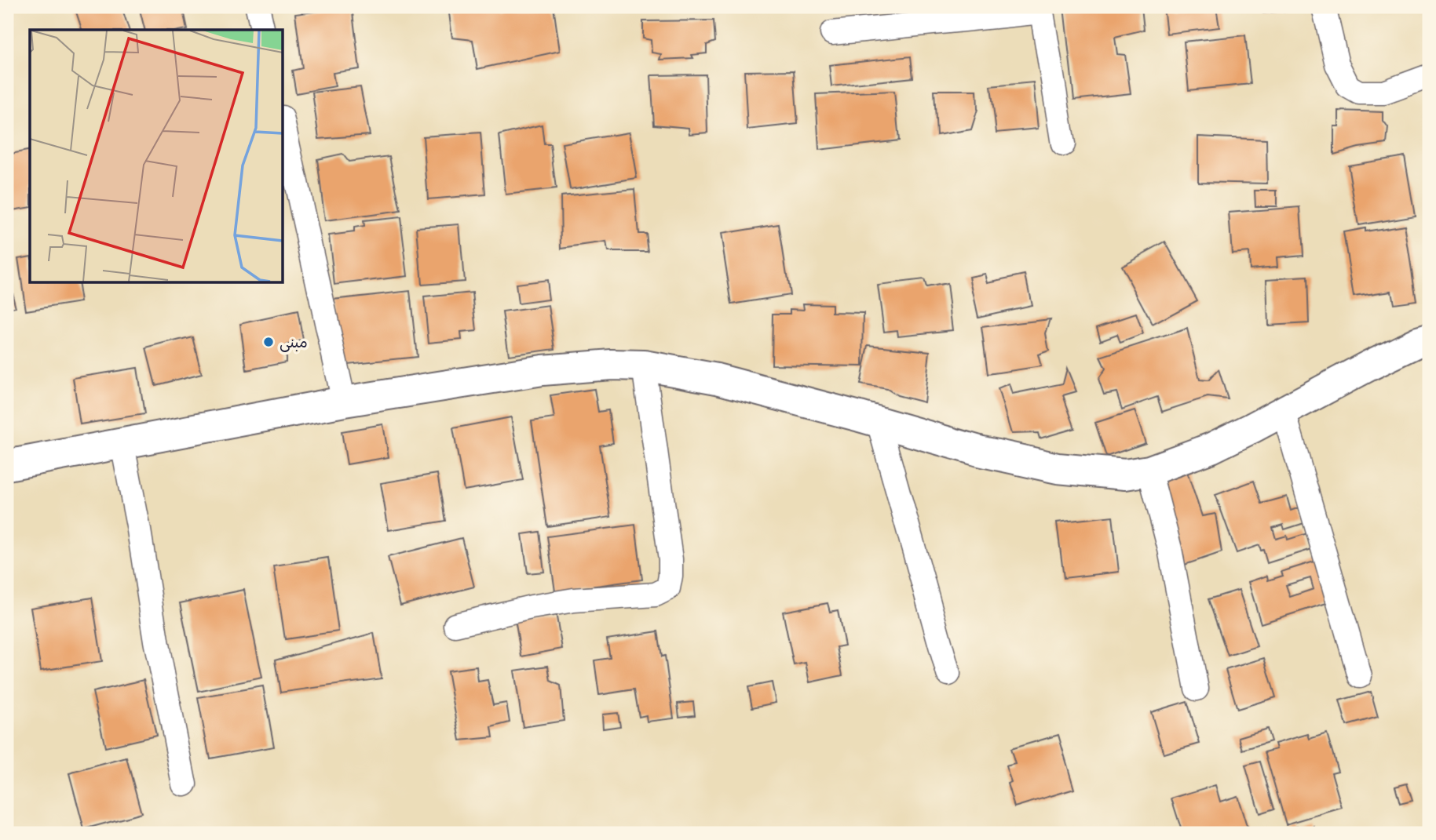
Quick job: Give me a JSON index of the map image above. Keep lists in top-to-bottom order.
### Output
{
  "places": ["مبنى"]
}
